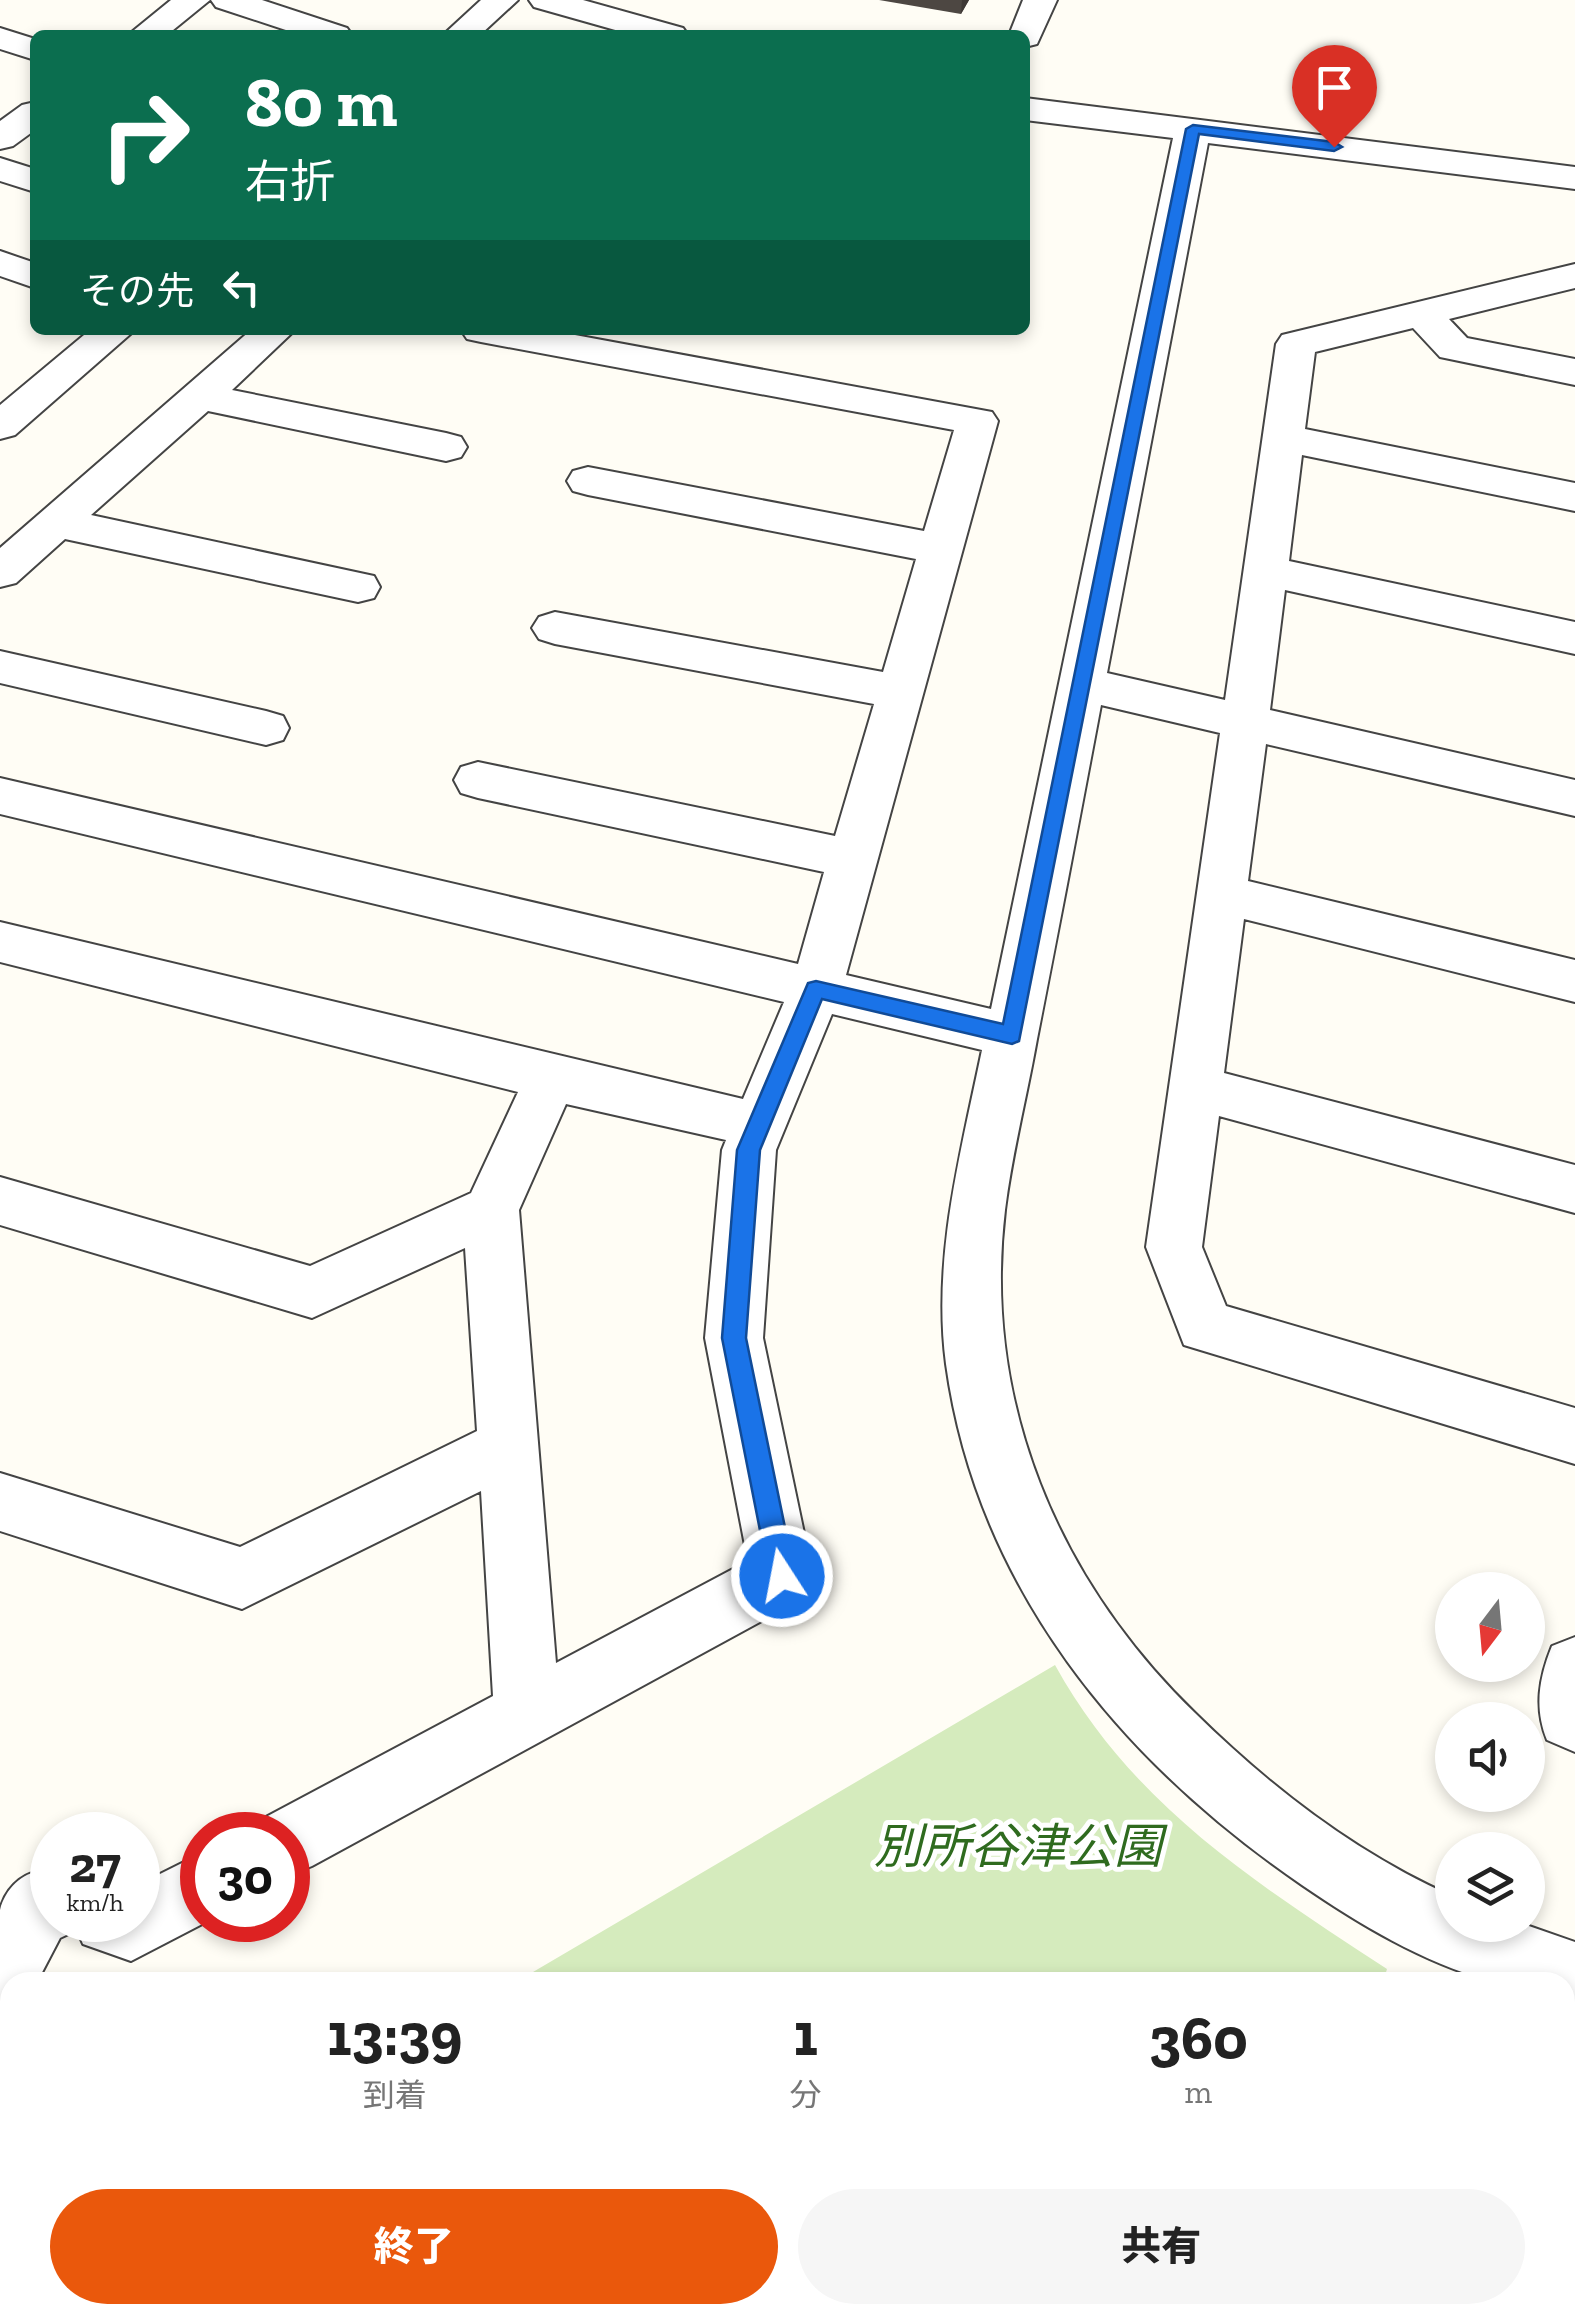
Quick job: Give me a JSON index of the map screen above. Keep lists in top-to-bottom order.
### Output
{
  "parks": ["別所谷津公園"],
  "north": "bottom",
  "page": {
    "turn": ["80 m", "右折"],
    "then": "その先",
    "speed": "27 km/h",
    "limit": "30",
    "eta": [
      "13:39",
      "到着",
      "1",
      "分",
      "360",
      "m"
    ],
    "buttons": ["終了", "共有"]
  }
}
